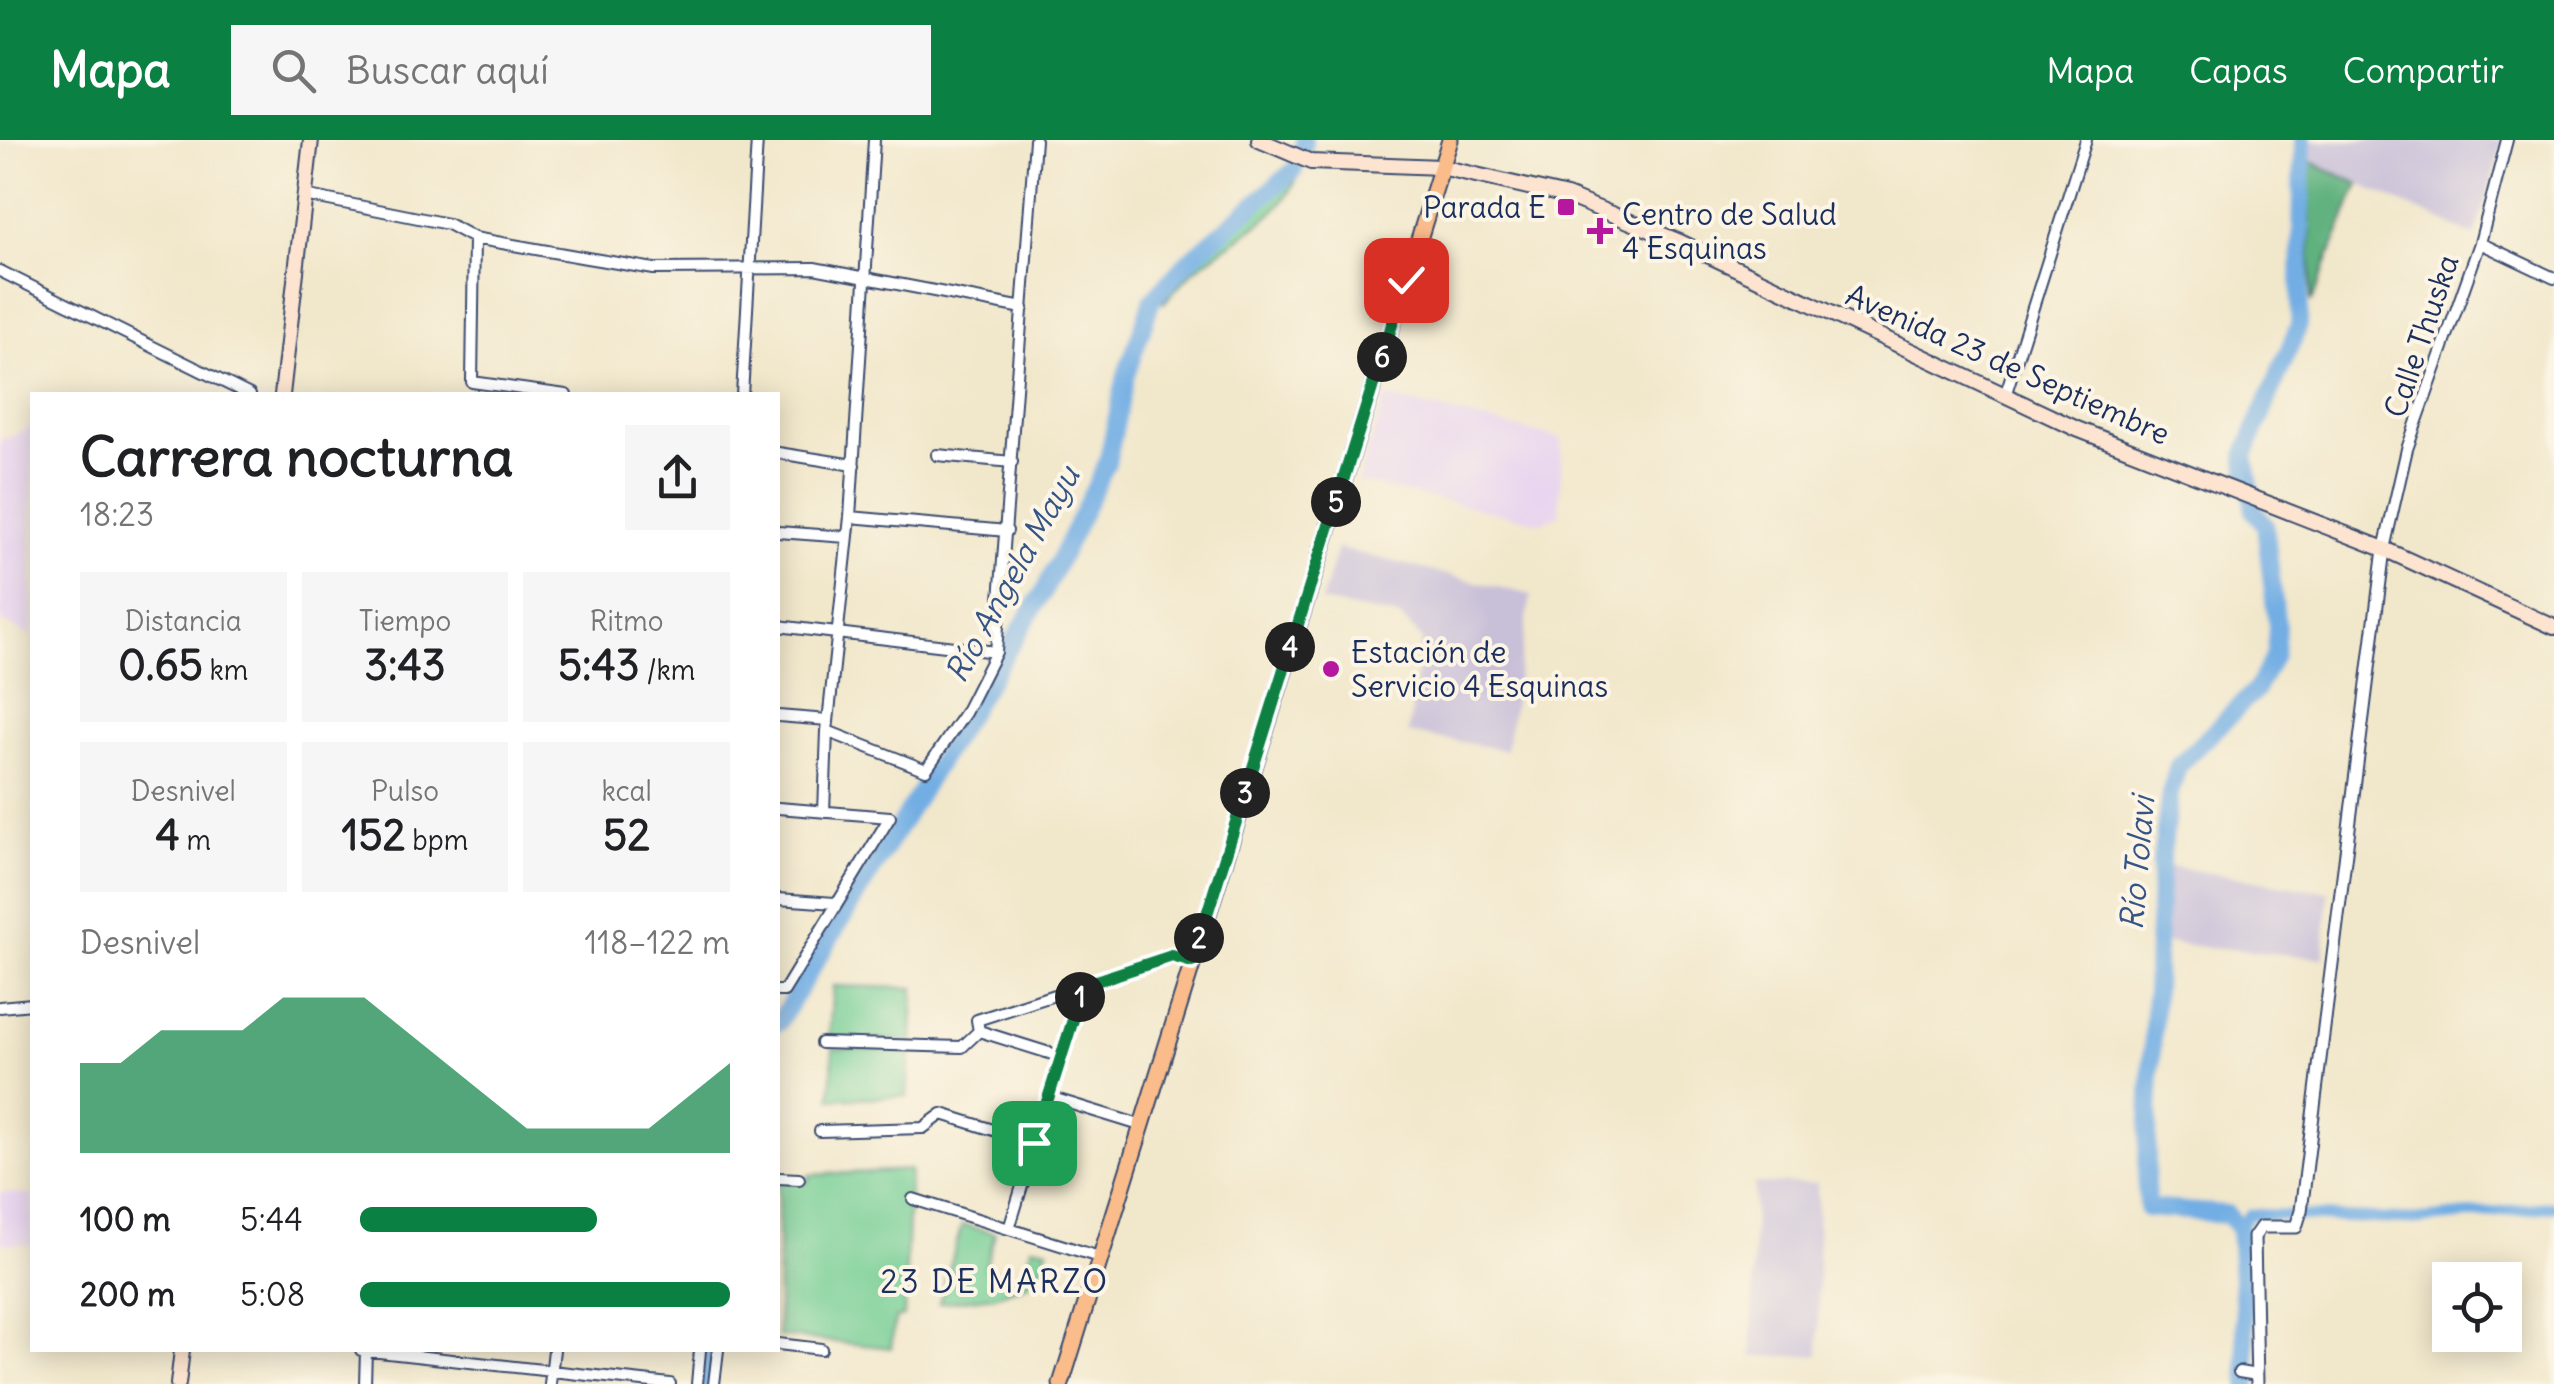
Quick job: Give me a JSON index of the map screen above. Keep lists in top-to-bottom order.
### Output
{
  "streets": {
    "main road": ["Avenida 23 de Septiembre"],
    "street": ["Calle Thuska"]
  },
  "crossings": [
    ["Calle Thuska", "Avenida 23 de Septiembre"]
  ],
  "districts": ["23 DE MARZO"],
  "water": ["Río Angela Mayu", "Río Tolavi"],
  "places": {
    "transit": ["Parada E"],
    "health": ["Centro de Salud 4 Esquinas"],
    "other": ["Estación de Servicio 4 Esquinas"]
  },
  "page": {
    "header": "Mapa",
    "search": "Buscar aquí",
    "nav": ["Mapa", "Capas", "Compartir"],
    "pins": [
      "6",
      "5",
      "4",
      "3",
      "2",
      "1"
    ],
    "heading": ["Carrera nocturna", "18:23"],
    "stats": [
      ["Distancia", "0.65 km"],
      ["Tiempo", "3:43"],
      ["Ritmo", "5:43 /km"],
      ["Desnivel", "4 m"],
      ["Pulso", "152 bpm"],
      ["kcal", "52"]
    ],
    "chart": ["Desnivel", "118–122 m"],
    "list": [
      {
        "name": "100 m",
        "note": "5:44"
      },
      {
        "name": "200 m",
        "note": "5:08"
      }
    ]
  }
}
